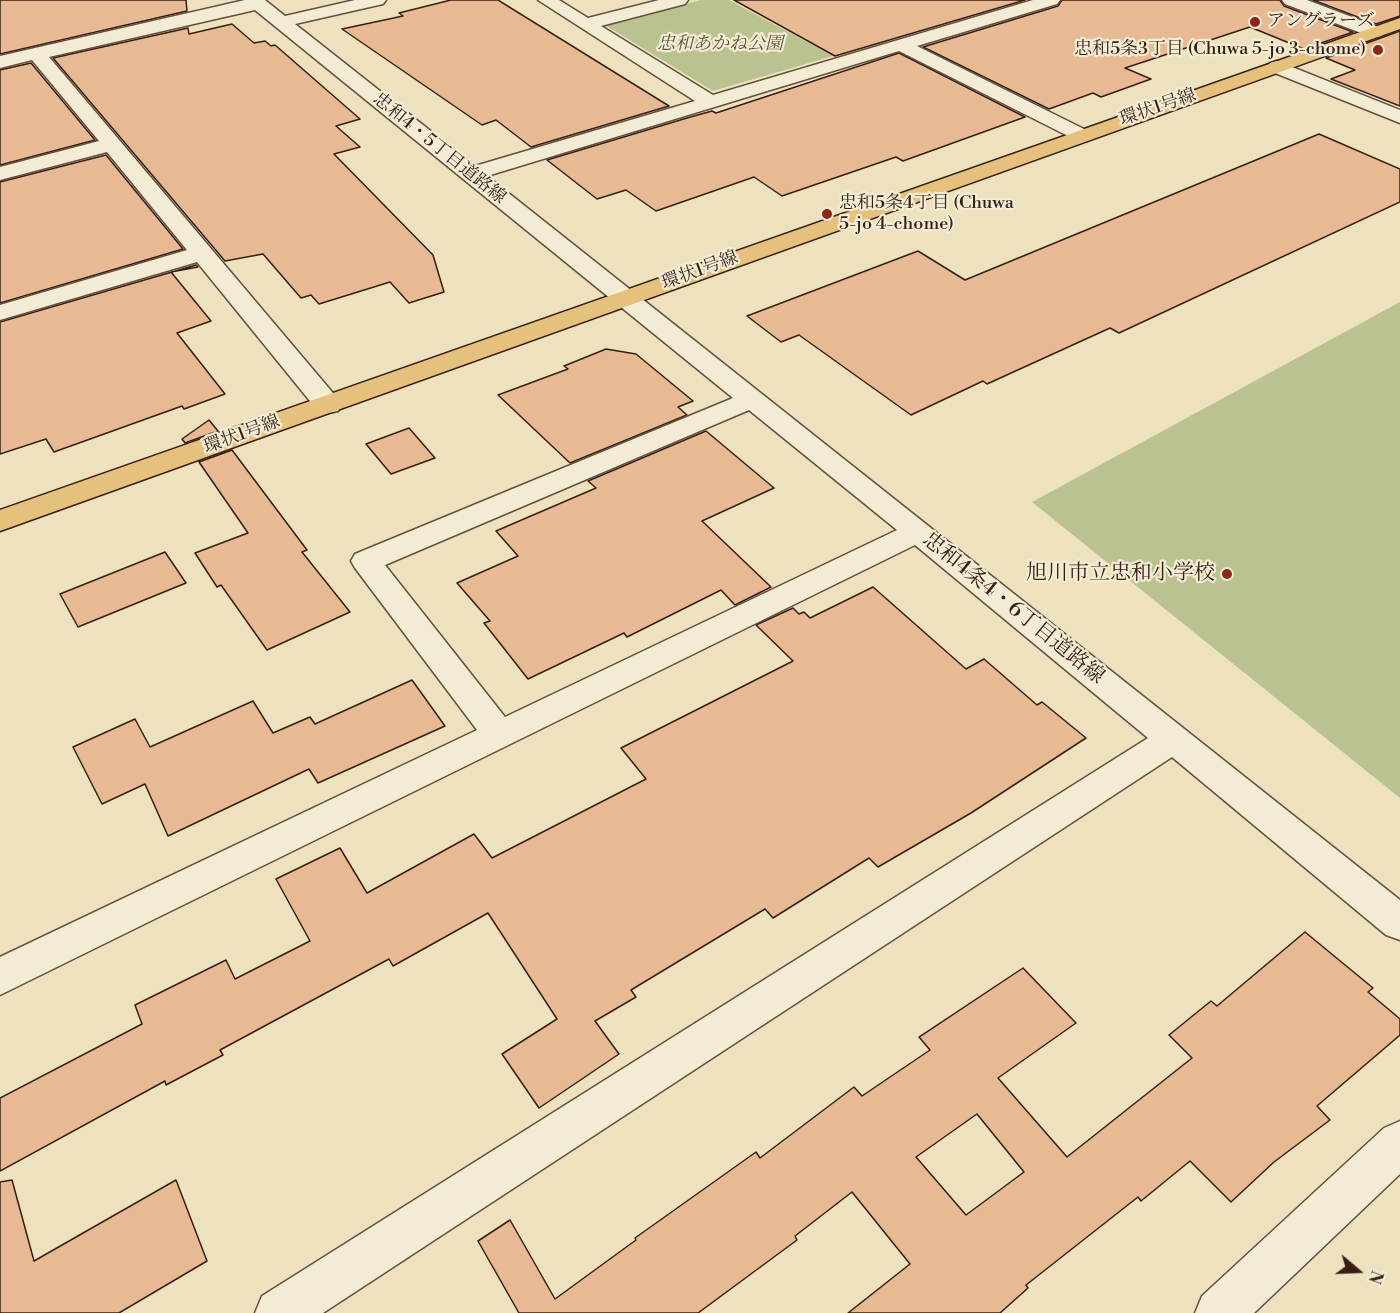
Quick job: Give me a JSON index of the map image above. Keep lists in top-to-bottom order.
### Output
{
  "streets": {
    "main road": ["環状1号線"],
    "street": ["忠和4・5丁目道路線", "忠和4条4・6丁目道路線"]
  },
  "crossings": [
    ["環状1号線", "忠和4・5丁目道路線"],
    ["環状1号線", "忠和4条4・6丁目道路線"],
    ["忠和4・5丁目道路線", "忠和4条4・6丁目道路線"]
  ],
  "parks": ["忠和あかね公園"],
  "places": [
    "アングラーズ",
    "忠和5条3丁目 (Chuwa 5-jo 3-chome)",
    "忠和5条4丁目 (Chuwa 5-jo 4-chome)",
    "旭川市立忠和小学校"
  ],
  "north": "right"
}
